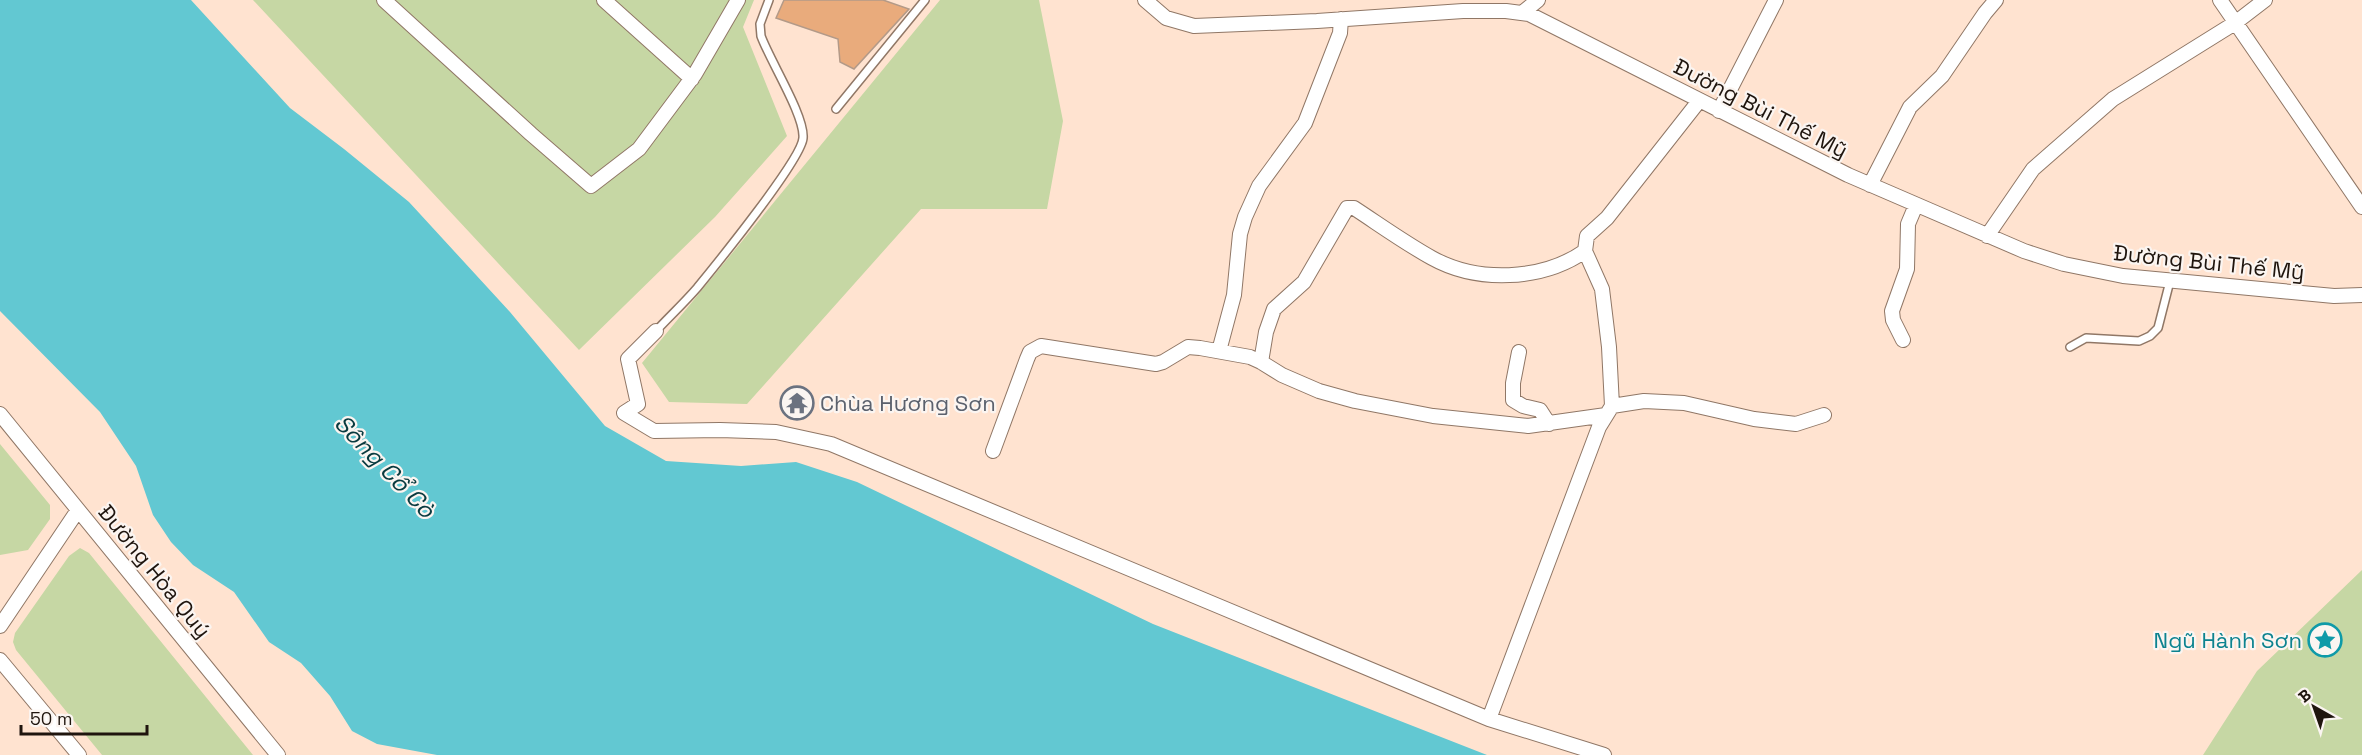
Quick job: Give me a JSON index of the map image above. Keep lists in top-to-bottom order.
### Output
{
  "streets": {
    "street": ["Đường Bùi Thế Mỹ", "Đường Hòa Quý"]
  },
  "water": ["Sông Cổ Cò"],
  "places": {
    "temple": ["Chùa Hương Sơn"],
    "place": ["Ngũ Hành Sơn"]
  },
  "scale_bar": "50 m",
  "north": "top left"
}
